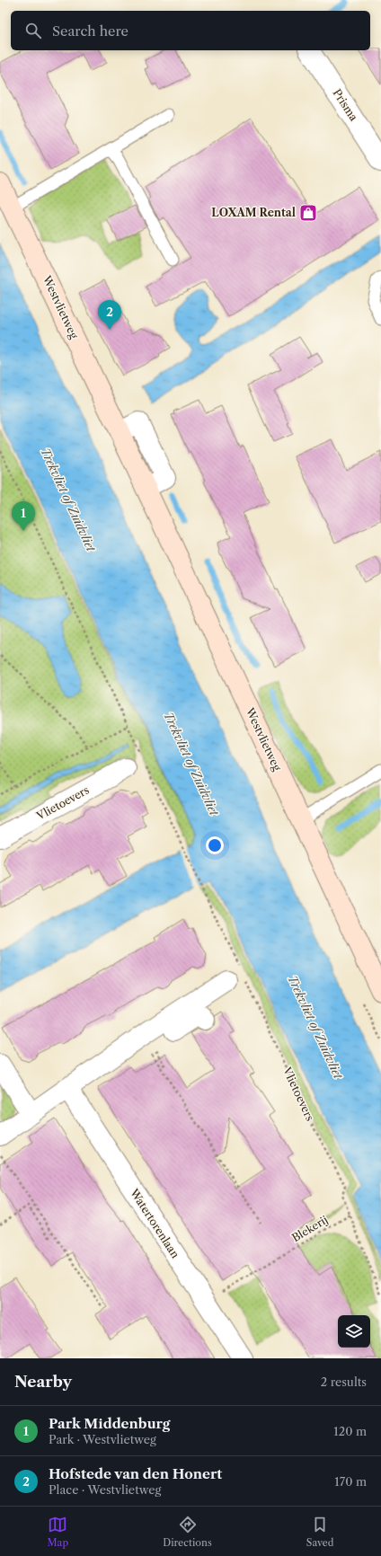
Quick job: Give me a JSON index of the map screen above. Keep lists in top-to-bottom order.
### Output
{
  "streets": {
    "street": [
      "Prisma",
      "Westvlietweg",
      "Vlietoevers",
      "Watertorenlaan"
    ],
    "path": ["Blekerij"]
  },
  "crossings": [
    ["Vlietoevers", "Blekerij"],
    ["Watertorenlaan", "Blekerij"]
  ],
  "water": ["Trekvliet of Zuidvliet"],
  "places": {
    "shop": ["LOXAM Rental"]
  },
  "page": {
    "search": "Search here",
    "pins": ["2", "1"],
    "heading": ["Nearby", "2 results"],
    "list": [
      {
        "mark": "1",
        "name": "Park Middenburg",
        "note": "Park · Westvlietweg",
        "value": "120 m"
      },
      {
        "mark": "2",
        "name": "Hofstede van den Honert",
        "note": "Place · Westvlietweg",
        "value": "170 m"
      }
    ],
    "nav": ["Map", "Directions", "Saved"]
  }
}
